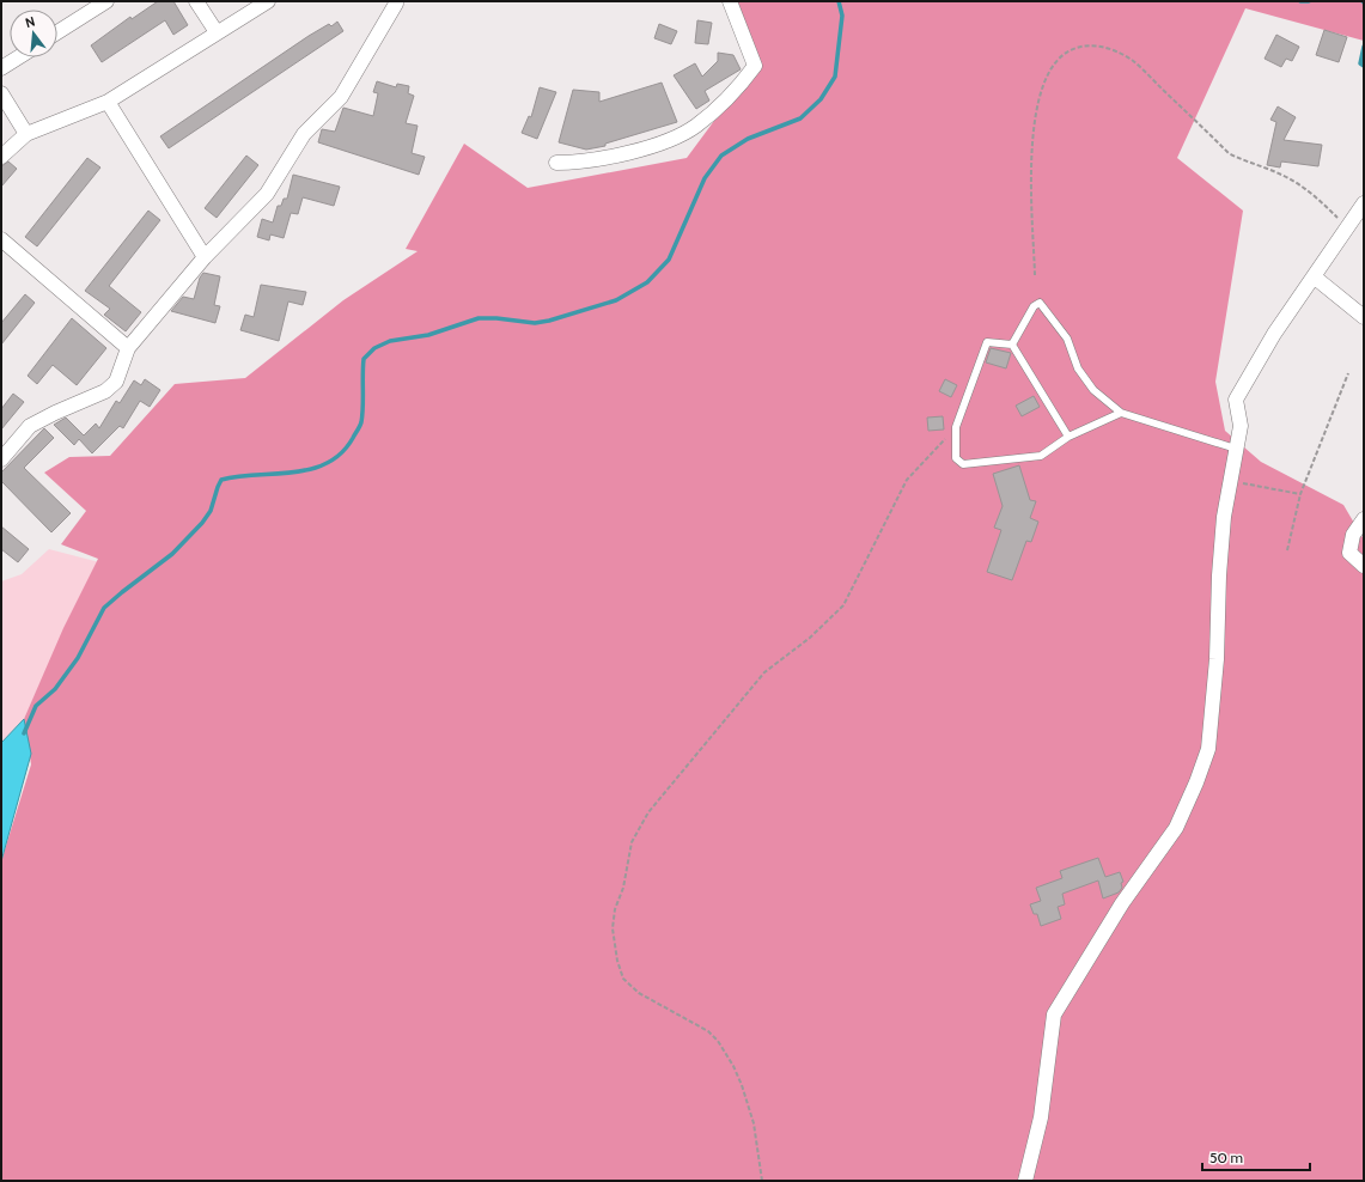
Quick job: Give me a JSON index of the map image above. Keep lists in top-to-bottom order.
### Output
{
  "scale_bar": "50 m",
  "north": "top"
}
